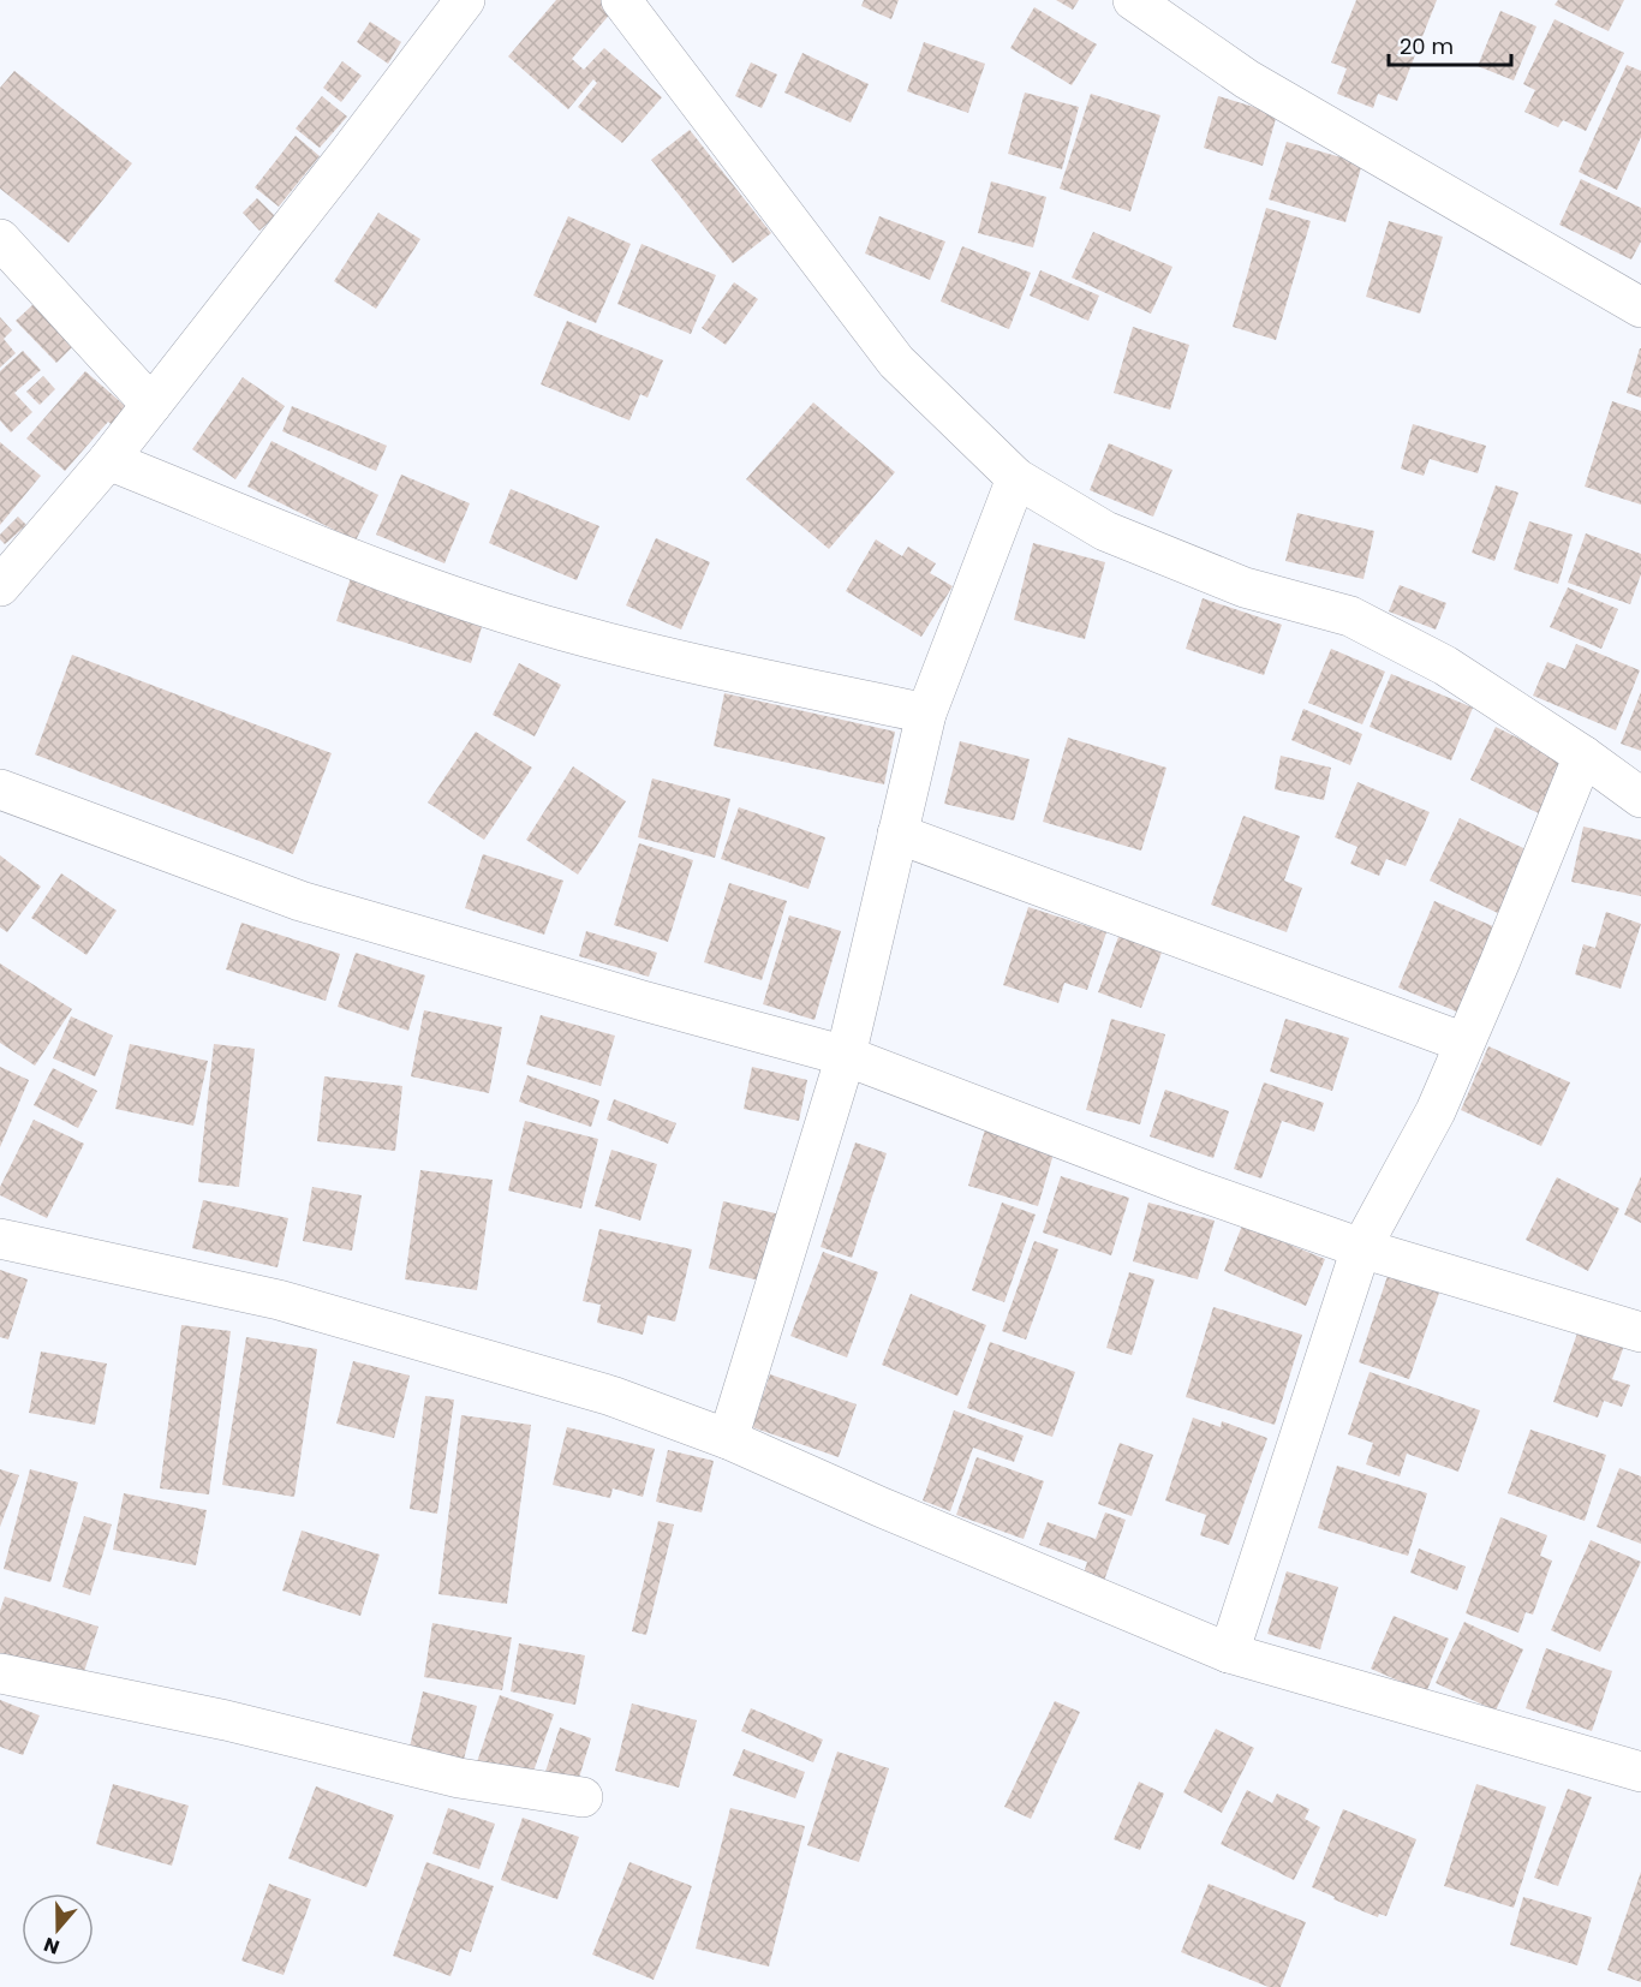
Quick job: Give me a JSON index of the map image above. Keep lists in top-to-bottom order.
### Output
{
  "scale_bar": "20 m",
  "north": "bottom"
}
